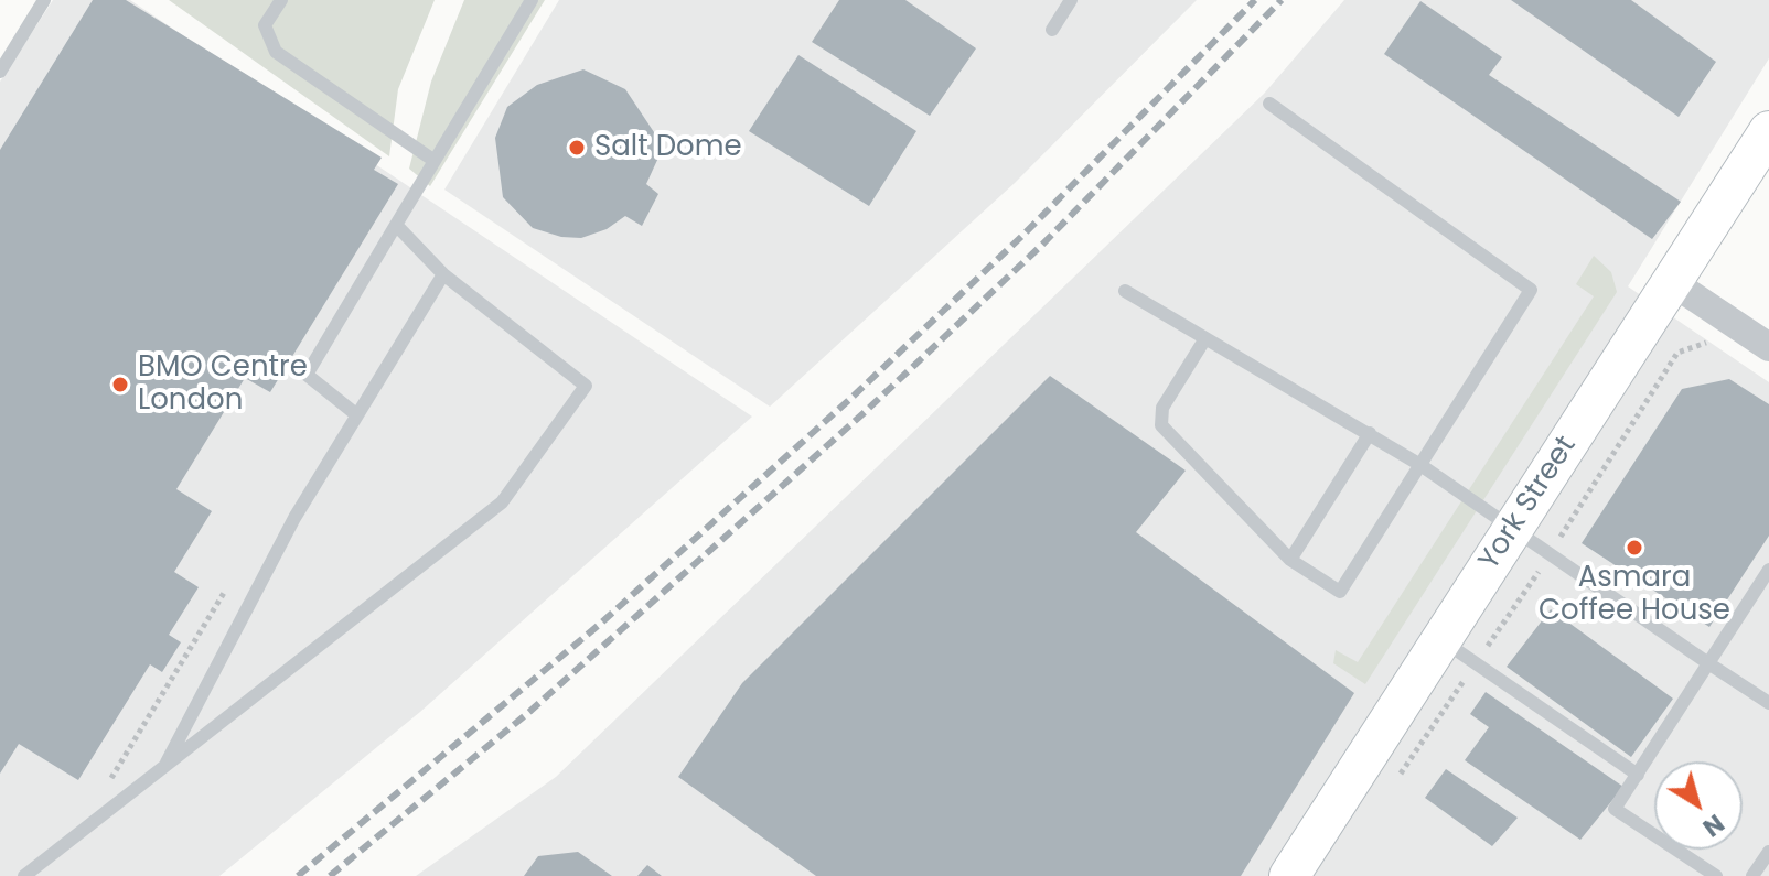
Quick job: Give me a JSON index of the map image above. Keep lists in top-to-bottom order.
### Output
{
  "streets": {
    "main road": ["York Street"]
  },
  "places": ["Salt Dome", "BMO Centre London", "Asmara Coffee House"],
  "north": "bottom right"
}
